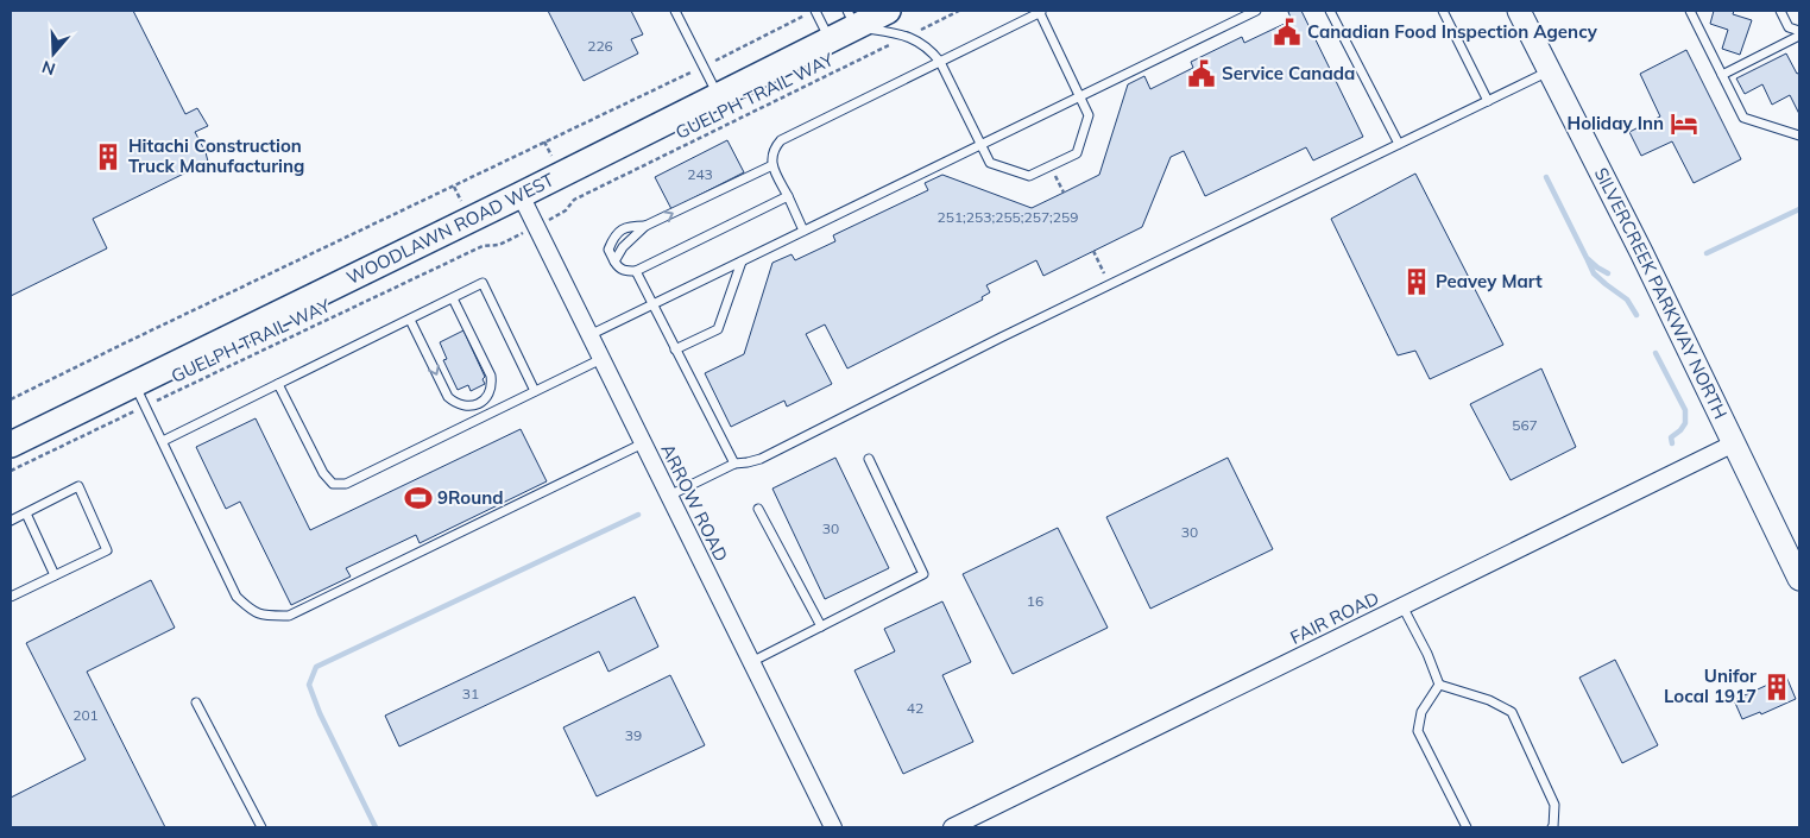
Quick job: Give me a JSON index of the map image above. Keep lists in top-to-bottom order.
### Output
{
  "streets": {
    "main road": ["WOODLAWN ROAD WEST", "SILVERCREEK PARKWAY NORTH"],
    "street": ["ARROW ROAD", "FAIR ROAD"],
    "path": ["GUELPH TRAIL WAY"]
  },
  "crossings": [
    ["GUELPH TRAIL WAY", "ARROW ROAD"],
    ["WOODLAWN ROAD WEST", "ARROW ROAD"],
    ["SILVERCREEK PARKWAY NORTH", "FAIR ROAD"]
  ],
  "places": {
    "public building": ["Canadian Food Inspection Agency", "Service Canada"],
    "hotel": ["Holiday Inn"],
    "building": ["Hitachi Construction Truck Manufacturing", "Peavey Mart", "Unifor Local 1917"],
    "sports": ["9Round"]
  },
  "house_numbers": [
    "226",
    "243",
    "251;253;255;257;259",
    "567",
    "30",
    "30",
    "16",
    "31",
    "42",
    "201",
    "39"
  ],
  "north": "bottom"
}
